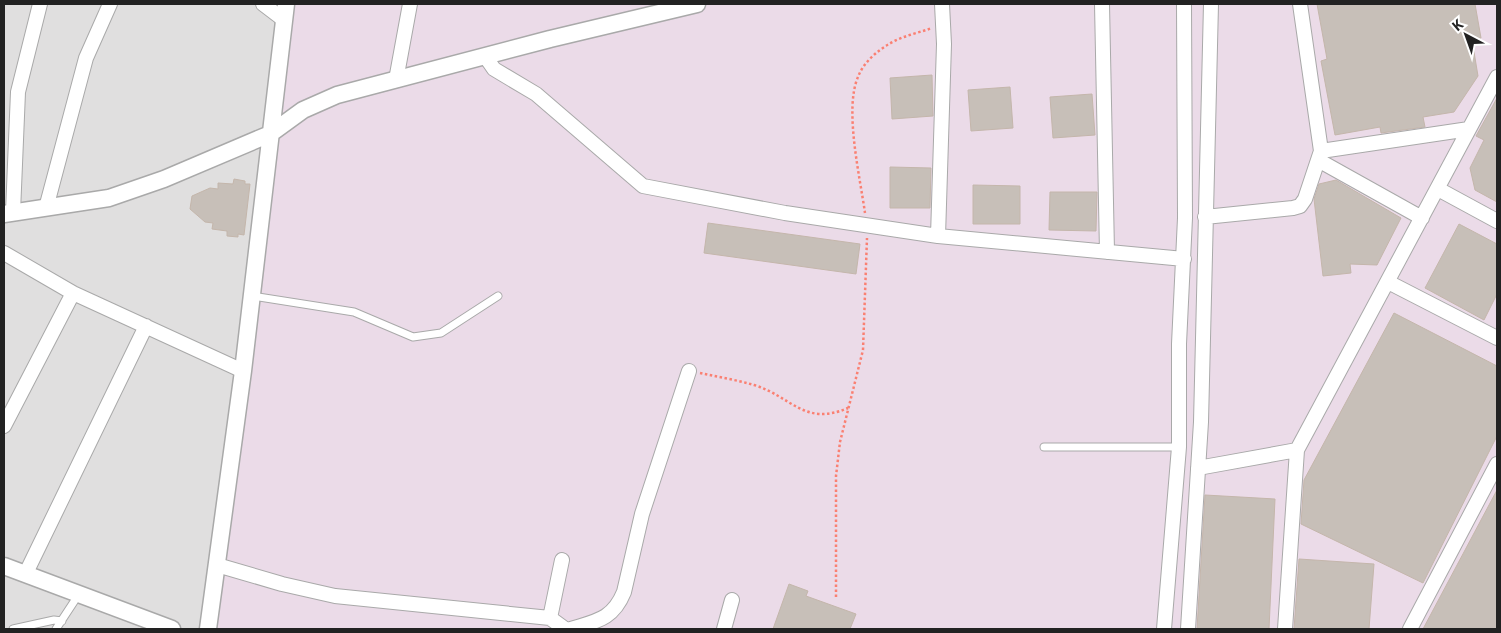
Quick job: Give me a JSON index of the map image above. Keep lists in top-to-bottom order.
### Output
{
  "north": "top left"
}
